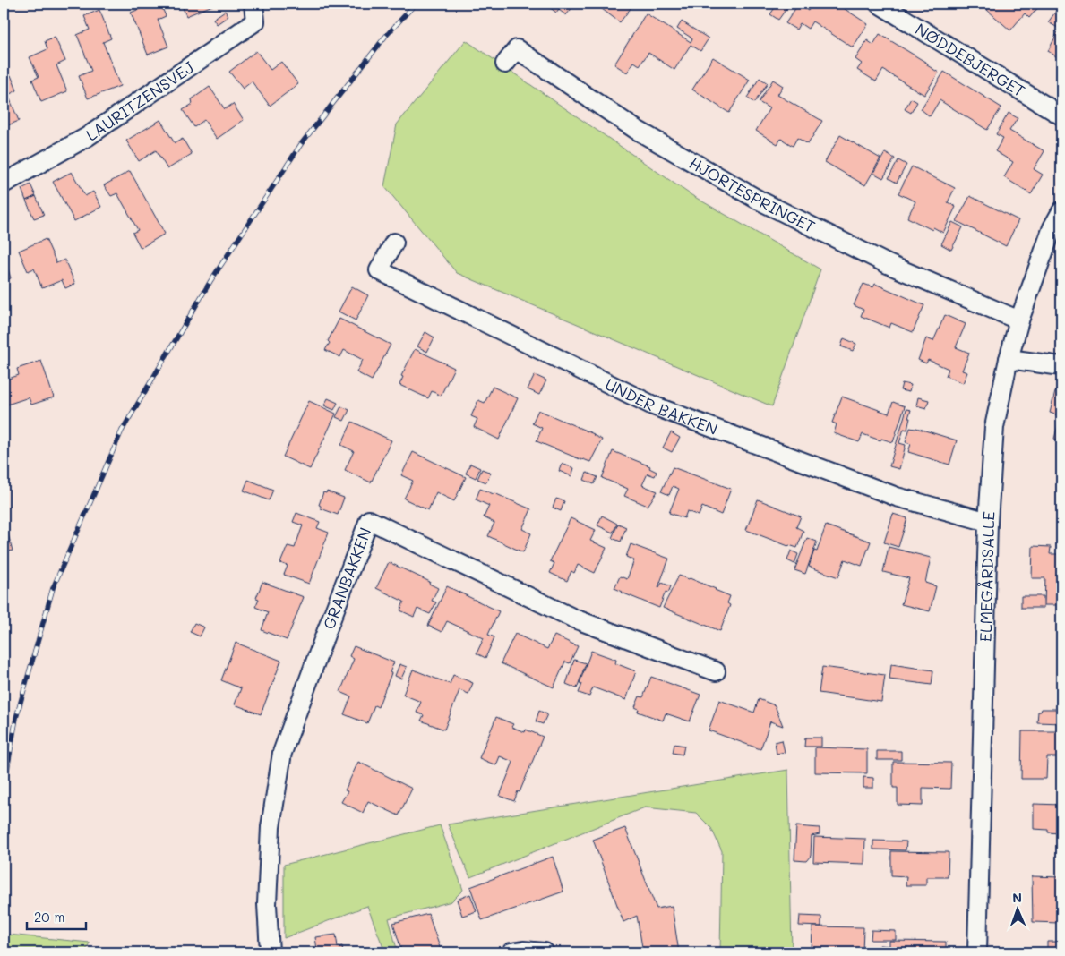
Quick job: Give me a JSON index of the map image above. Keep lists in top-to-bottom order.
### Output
{
  "streets": {
    "street": [
      "NØDDEBJERGET",
      "LAURITZENSVEJ",
      "HJORTESPRINGET",
      "UNDER BAKKEN",
      "ELMEGÅRDSALLE",
      "GRANBAKKEN"
    ]
  },
  "crossings": [
    ["HJORTESPRINGET", "ELMEGÅRDSALLE"],
    ["UNDER BAKKEN", "ELMEGÅRDSALLE"]
  ],
  "scale_bar": "20 m",
  "north": "top"
}
